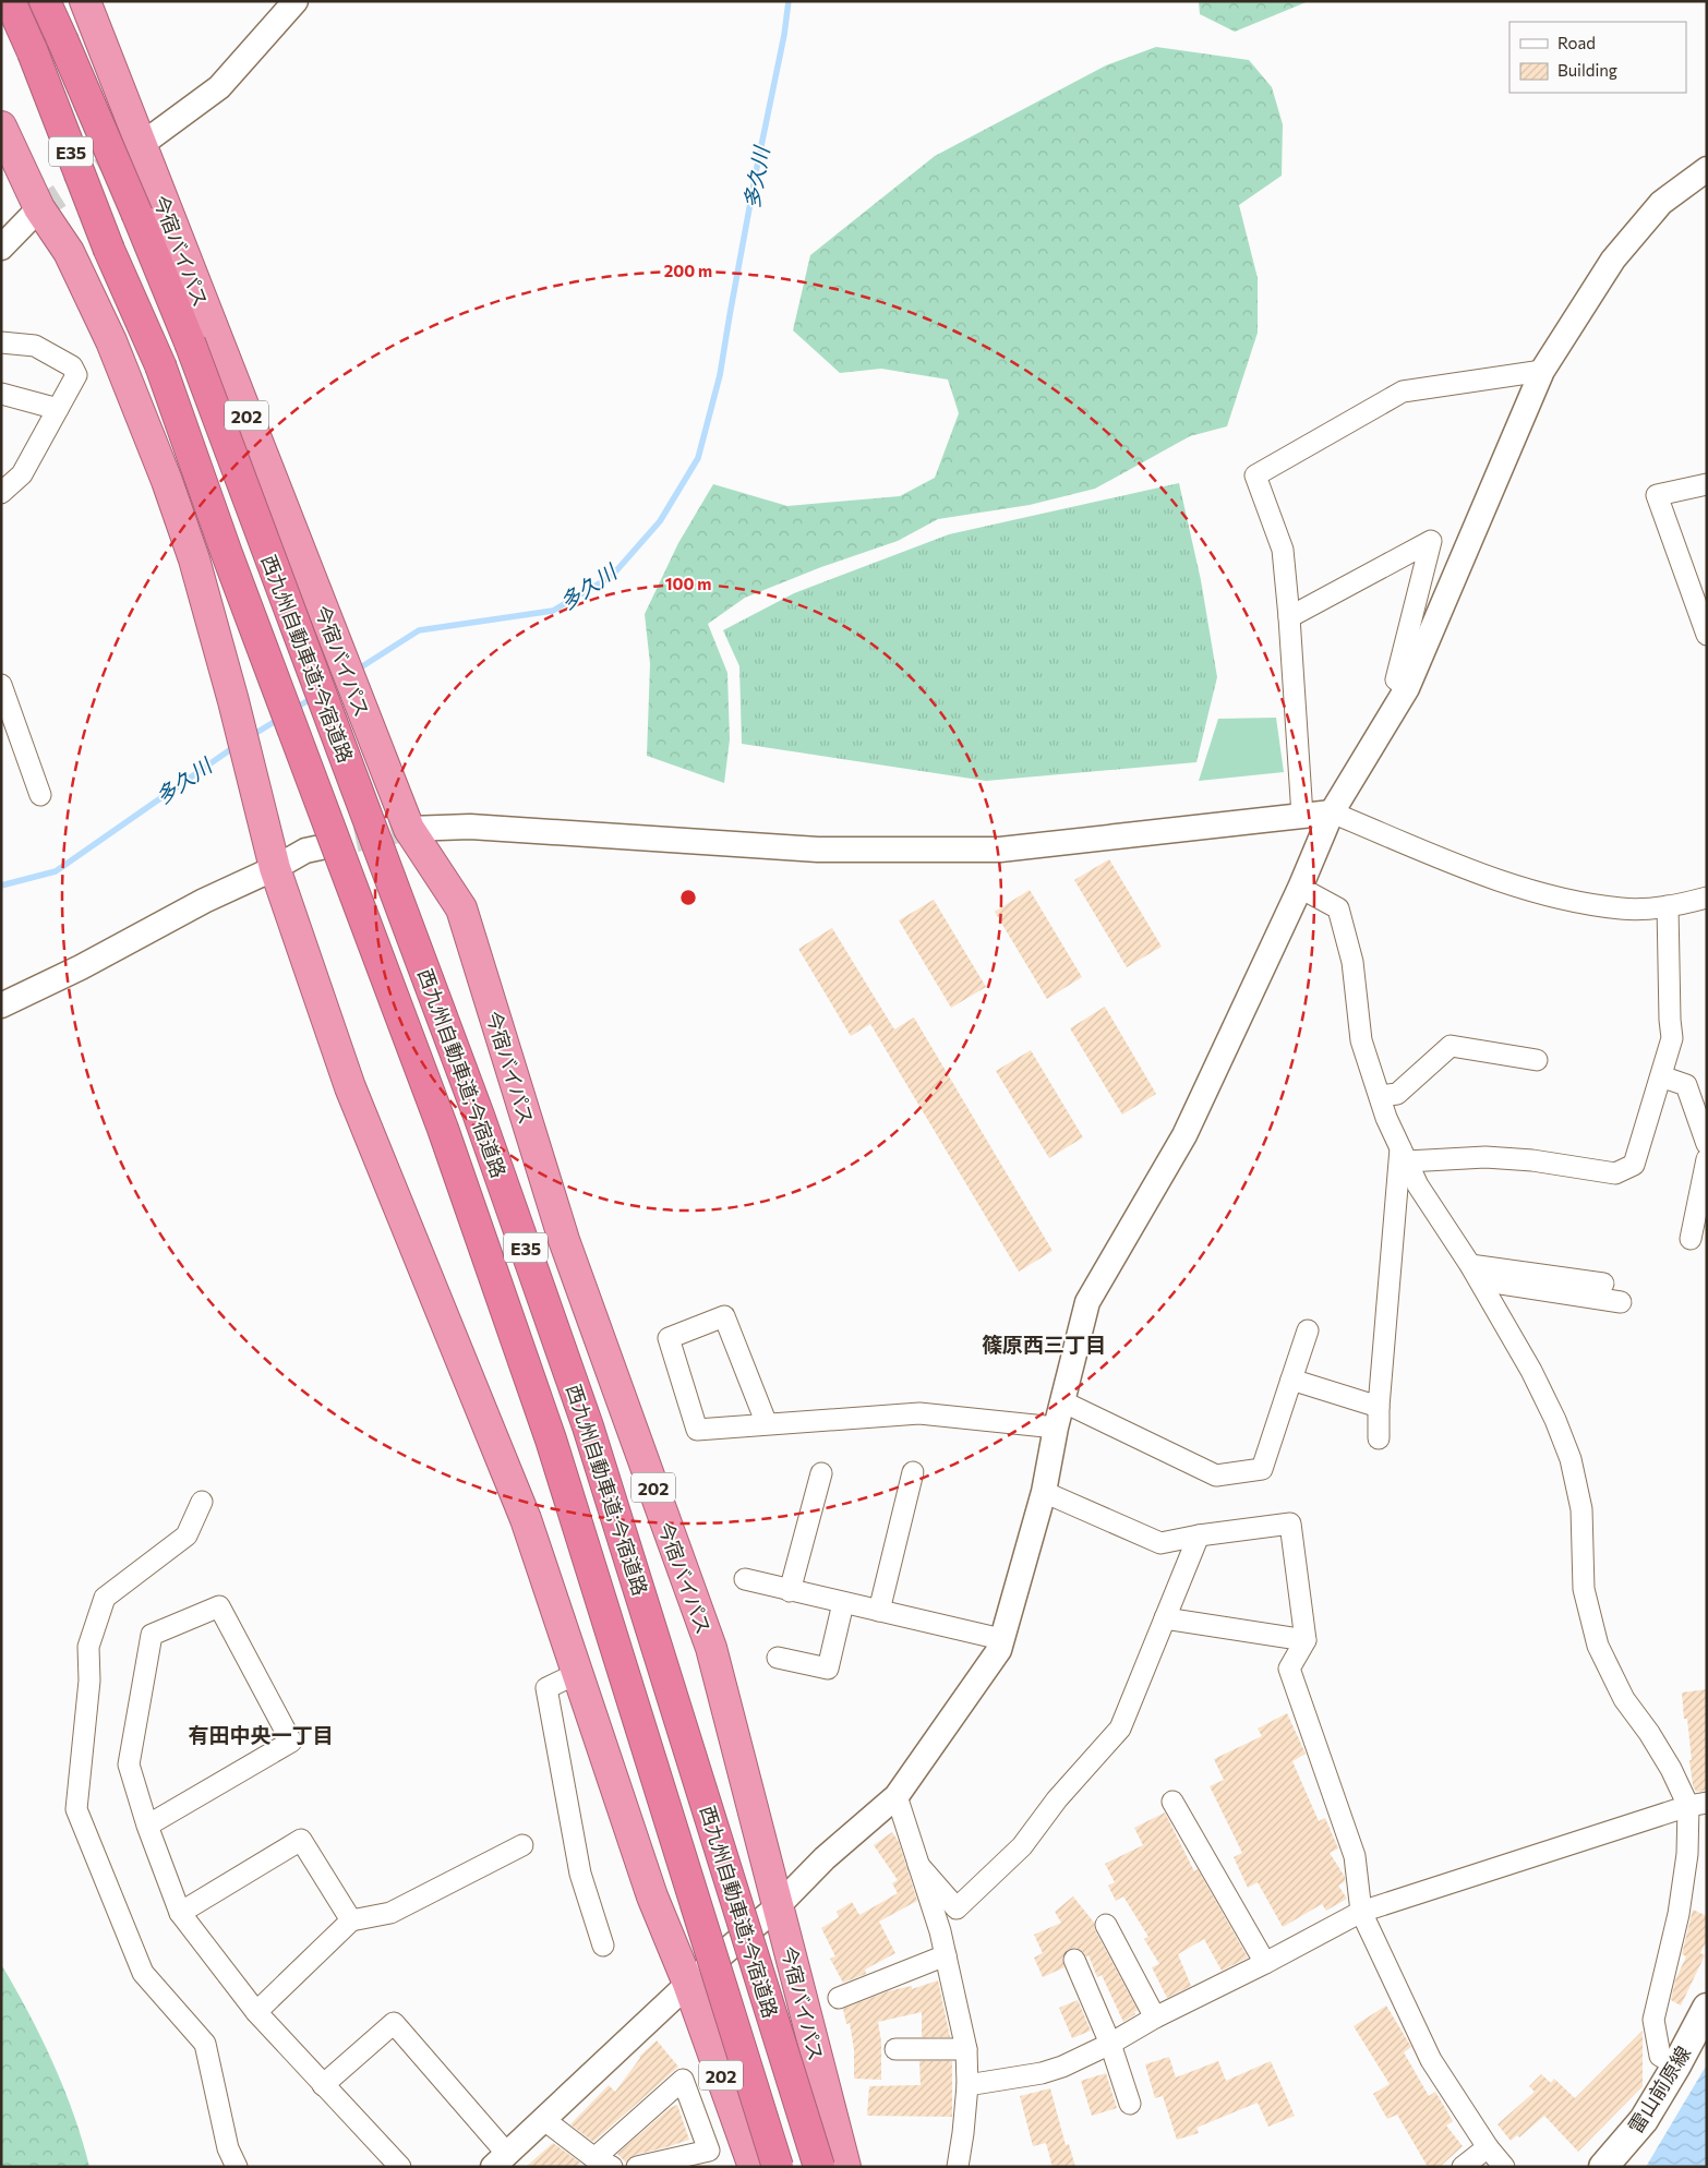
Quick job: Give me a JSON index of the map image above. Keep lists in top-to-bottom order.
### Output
{
  "streets": {
    "highway": [
      "E35",
      "今宿バイパス",
      "202",
      "西九州自動車道;今宿道路"
    ],
    "main road": ["雷山前原線"]
  },
  "districts": ["篠原西三丁目", "有田中央一丁目"],
  "water": ["多久川"],
  "legend": ["Road", "Building"],
  "rings": ["200 m", "100 m"]
}
